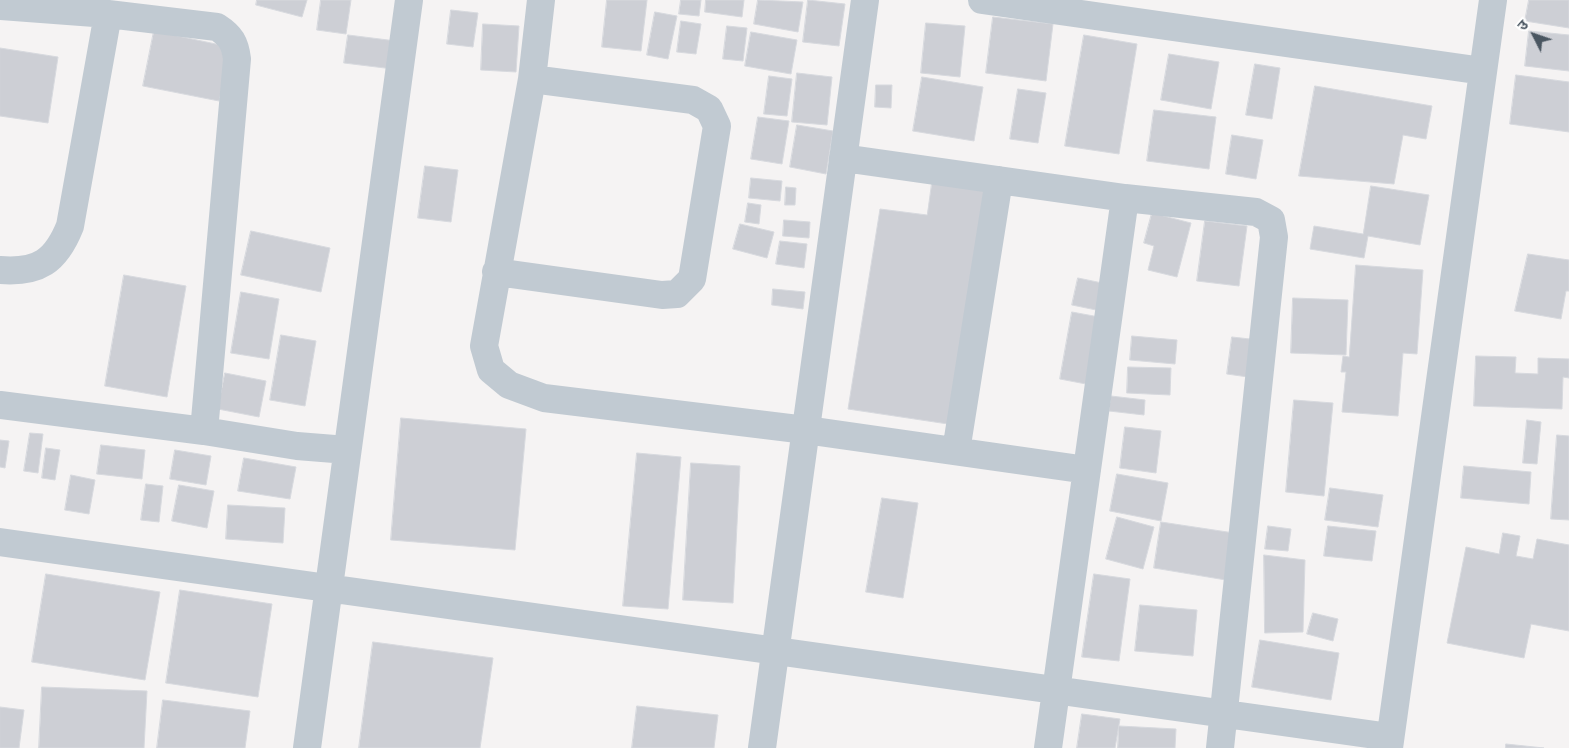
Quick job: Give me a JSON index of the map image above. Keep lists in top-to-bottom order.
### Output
{
  "north": "top left"
}
